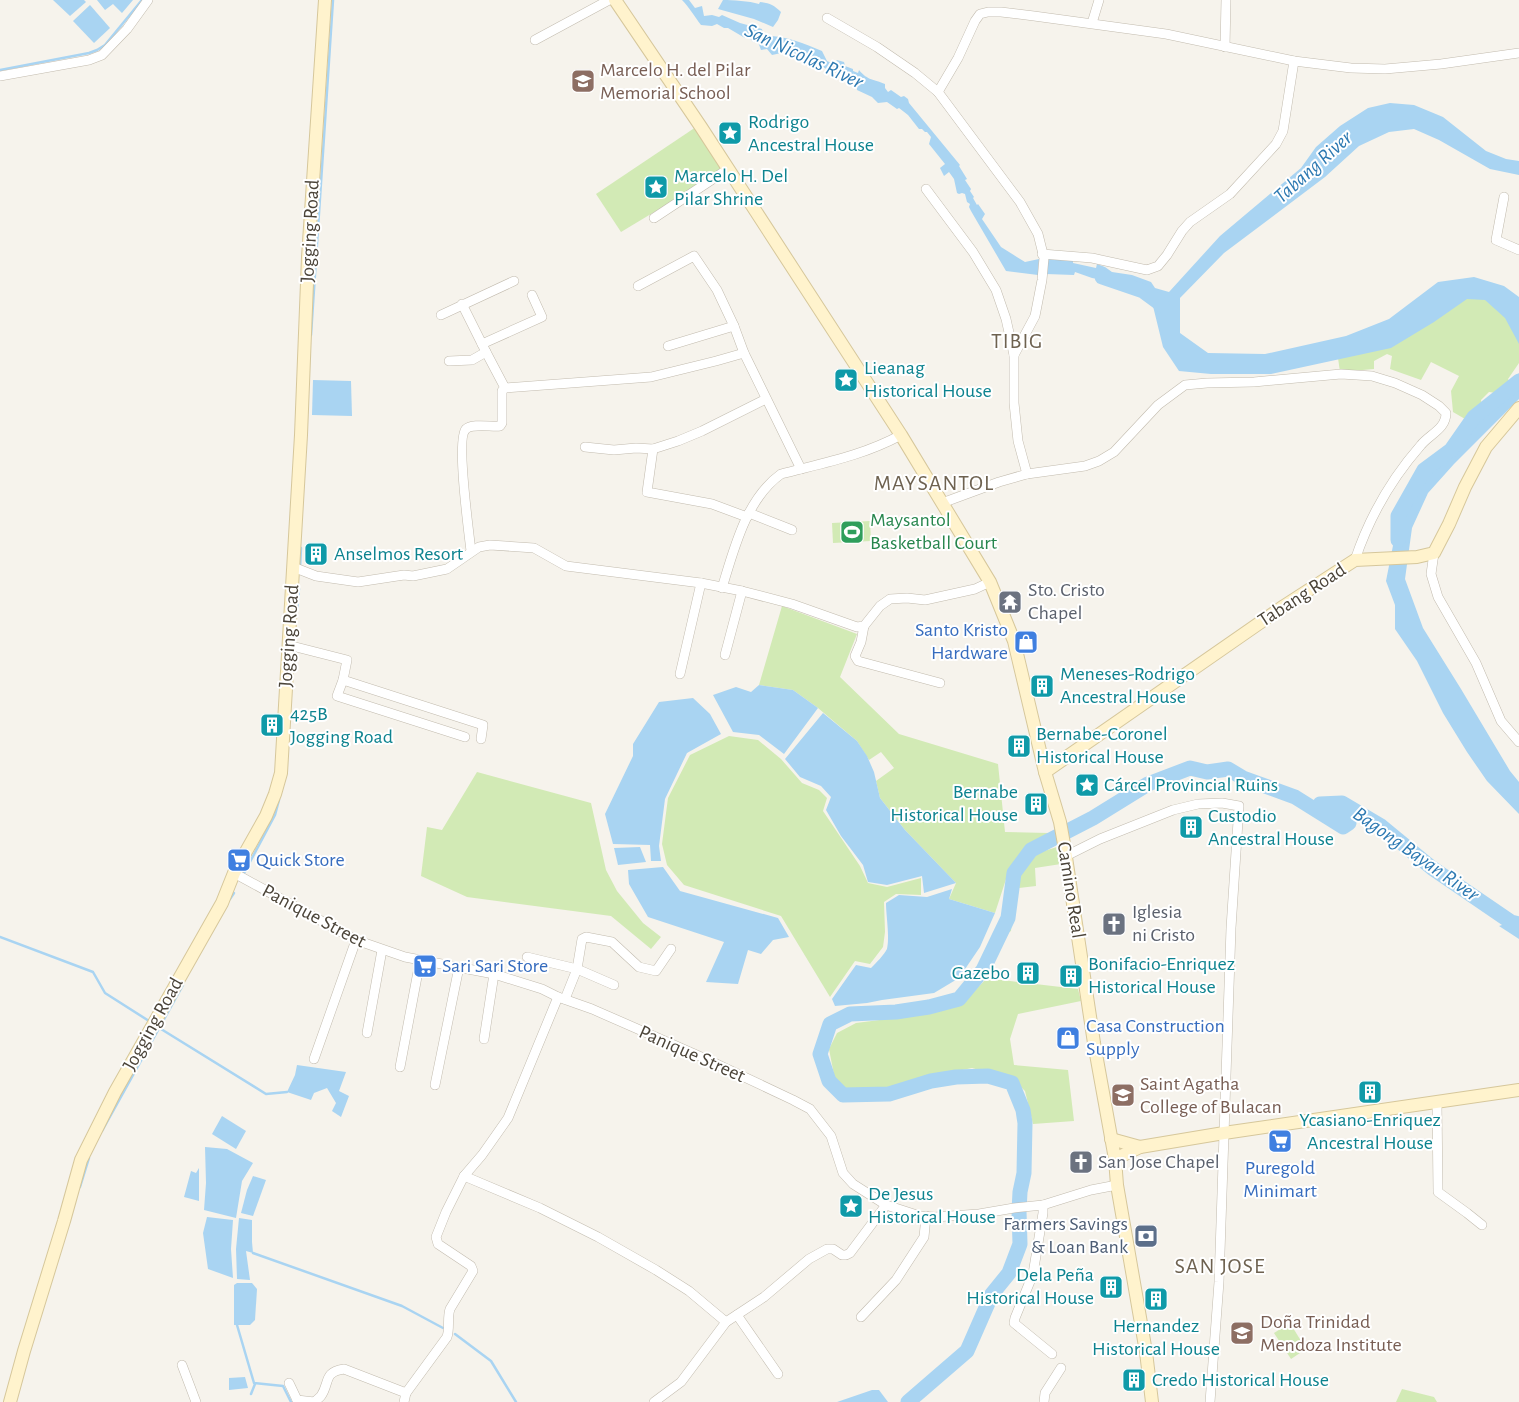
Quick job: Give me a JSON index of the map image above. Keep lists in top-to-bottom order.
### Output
{
  "streets": {
    "main road": ["Jogging Road", "Tabang Road", "Camino Real"],
    "street": ["Panique Street"]
  },
  "crossings": [
    ["Jogging Road", "Panique Street"],
    ["Tabang Road", "Camino Real"],
    ["Camino Real", "Panique Street"]
  ],
  "districts": ["TIBIG", "MAYSANTOL", "SAN JOSE"],
  "water": ["San Nicolas River", "Tabang River", "Bagong Bayan River"],
  "places": {
    "school or university": ["Marcelo H. del Pilar Memorial School", "Saint Agatha College of Bulacan", "Doña Trinidad Mendoza Institute"],
    "place": [
      "Rodrigo Ancestral House",
      "Marcelo H. Del Pilar Shrine",
      "Lieanag Historical House",
      "Cárcel Provincial Ruins",
      "De Jesus Historical House"
    ],
    "sports": ["Maysantol Basketball Court"],
    "building": [
      "Anselmos Resort",
      "Meneses-Rodrigo Ancestral House",
      "425B Jogging Road",
      "Bernabe-Coronel Historical House",
      "Bernabe Historical House",
      "Custodio Ancestral House",
      "Gazebo",
      "Bonifacio-Enriquez Historical House",
      "Ycasiano-Enriquez Ancestral House",
      "Dela Peña Historical House",
      "Hernandez Historical House",
      "Credo Historical House"
    ],
    "temple": ["Sto. Cristo Chapel"],
    "shop": ["Santo Kristo Hardware", "Casa Construction Supply"],
    "supermarket": ["Quick Store", "Sari Sari Store", "Puregold Minimart"],
    "church": ["Iglesia ni Cristo", "San Jose Chapel"],
    "bank": ["Farmers Savings & Loan Bank"]
  }
}
